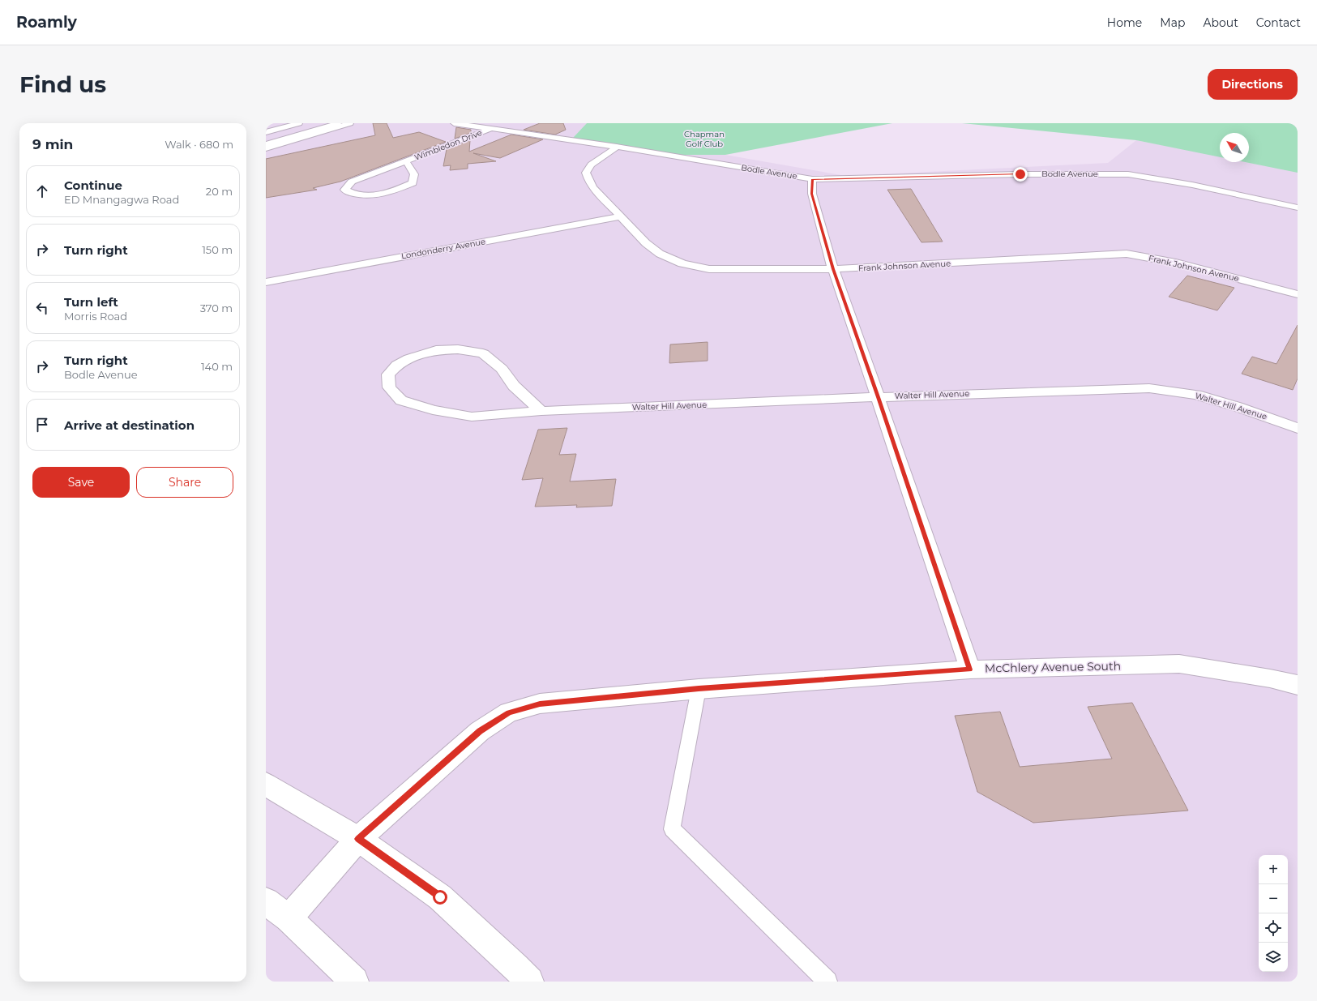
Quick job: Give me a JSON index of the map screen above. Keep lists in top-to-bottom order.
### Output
{
  "streets": {
    "main road": [
      "Wimbledon Drive",
      "Bodle Avenue",
      "Londonderry Avenue",
      "Frank Johnson Avenue",
      "Walter Hill Avenue",
      "McChlery Avenue South"
    ]
  },
  "crossings": [
    ["Wimbledon Drive", "Bodle Avenue"],
    ["Bodle Avenue", "Frank Johnson Avenue"],
    ["Londonderry Avenue", "Frank Johnson Avenue"]
  ],
  "parks": ["Chapman Golf Club"],
  "north": "top left",
  "page": {
    "header": "Roamly",
    "nav": [
      "Home",
      "Map",
      "About",
      "Contact"
    ],
    "buttons": [
      "Directions",
      ["Save", "Share"]
    ],
    "title": "Find us",
    "heading": ["9 min", "Walk · 680 m"],
    "list": [
      ["Continue", "ED Mnangagwa Road", "20 m"],
      ["Turn right", "150 m"],
      ["Turn left", "Morris Road", "370 m"],
      ["Turn right", "Bodle Avenue", "140 m"],
      "Arrive at destination"
    ],
    "map_buttons": ["+", "−"]
  }
}
